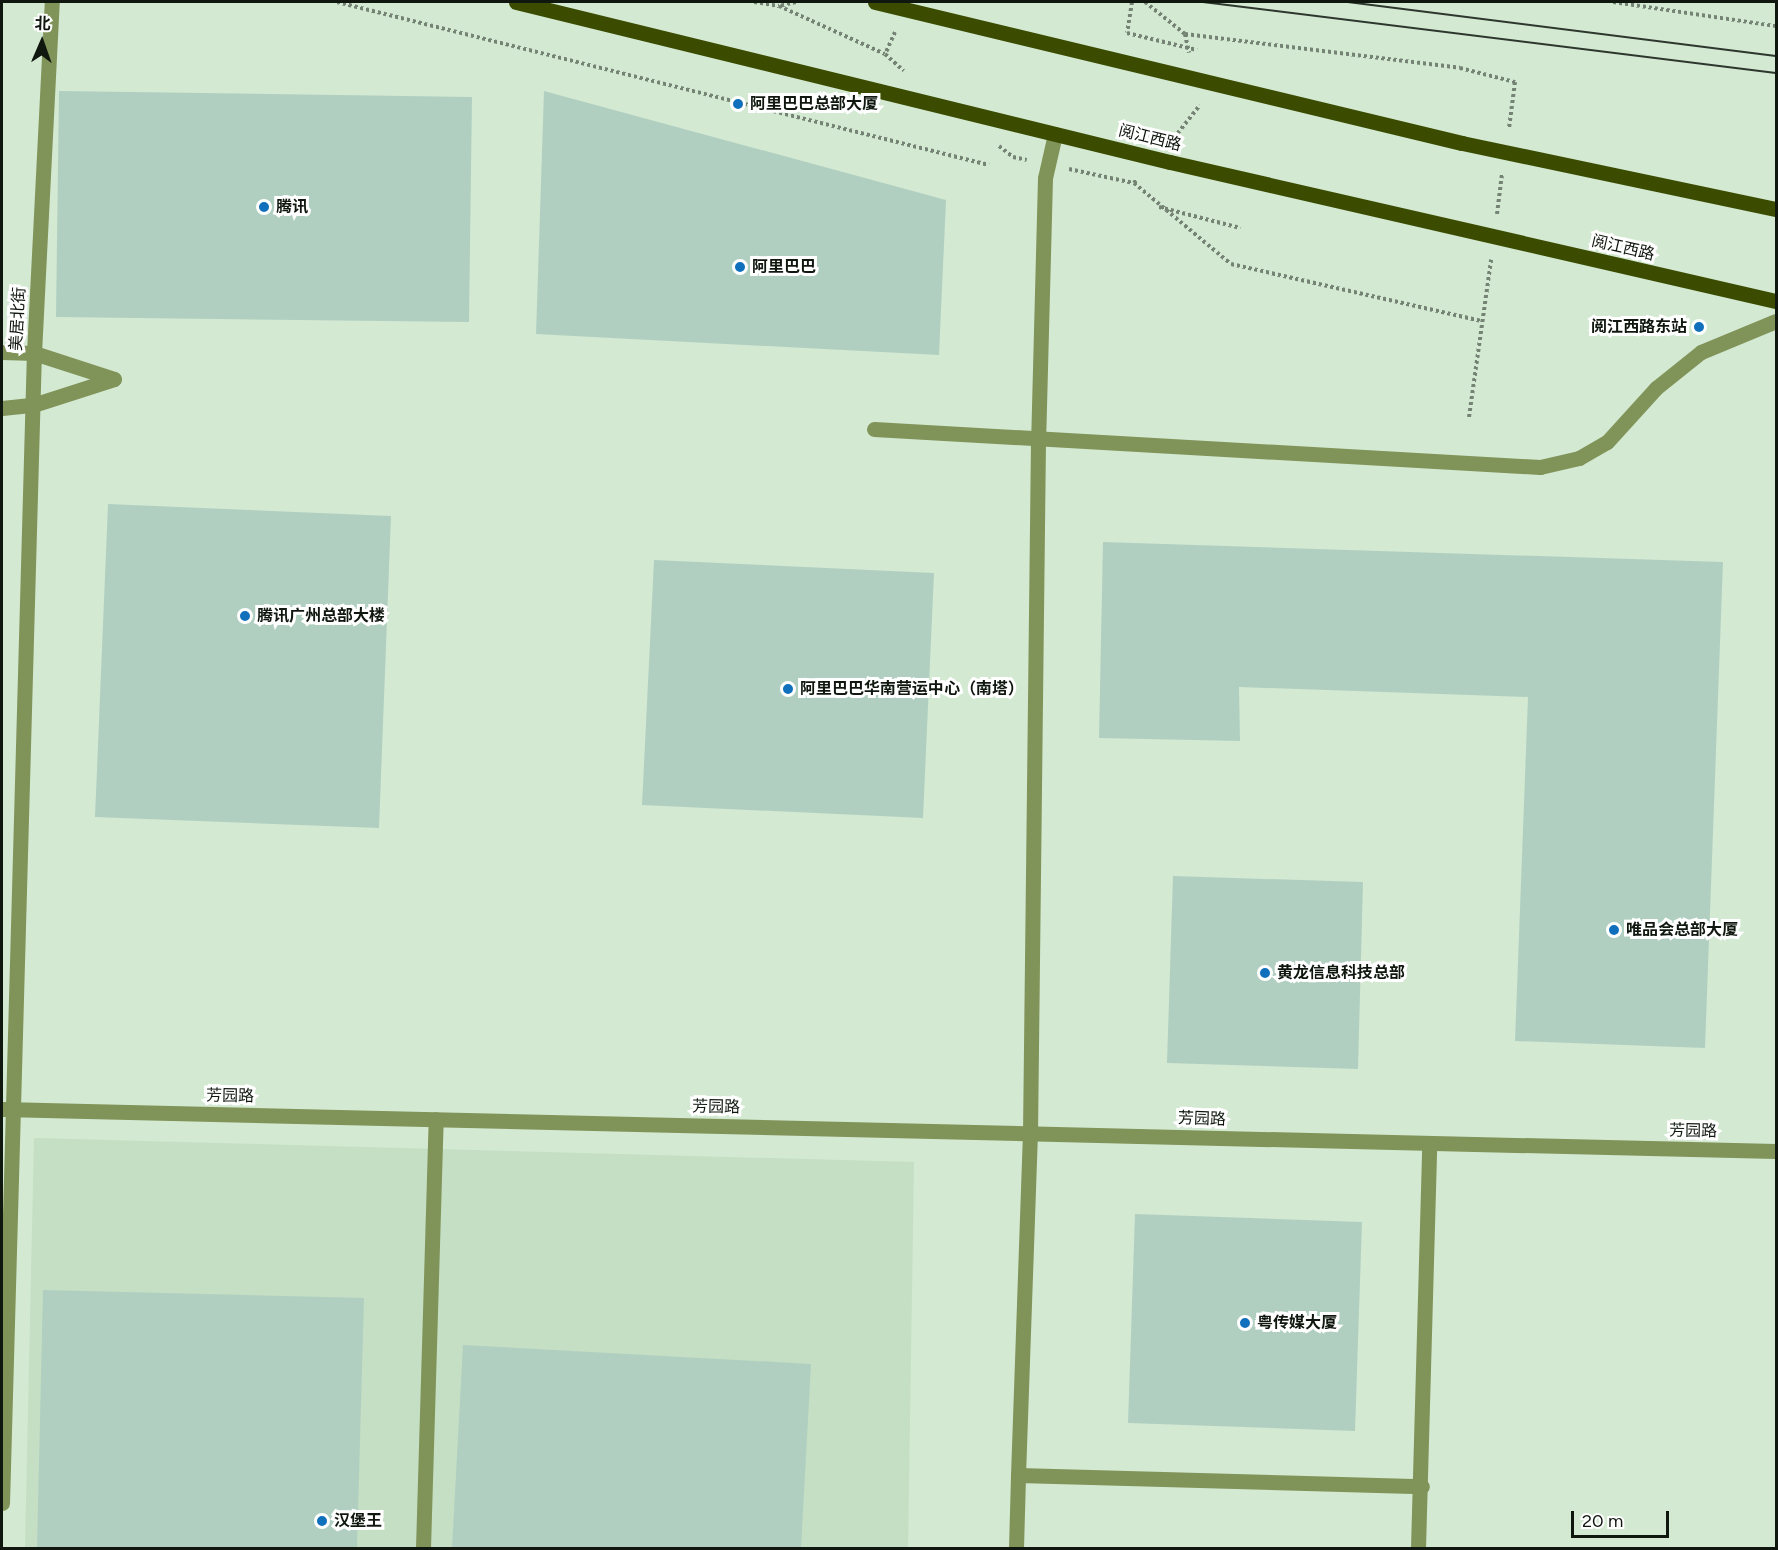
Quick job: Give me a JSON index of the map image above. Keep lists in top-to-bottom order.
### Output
{
  "streets": {
    "main road": ["阅江西路"],
    "street": ["美居北街", "芳园路"]
  },
  "crossings": [
    ["美居北街", "芳园路"]
  ],
  "places": [
    "阿里巴巴总部大厦",
    "腾讯",
    "阿里巴巴",
    "阅江西路东站",
    "腾讯广州总部大楼",
    "阿里巴巴华南营运中心（南塔）",
    "唯品会总部大厦",
    "黄龙信息科技总部",
    "粤传媒大厦",
    "汉堡王"
  ],
  "scale_bar": "20 m",
  "north": "top"
}
